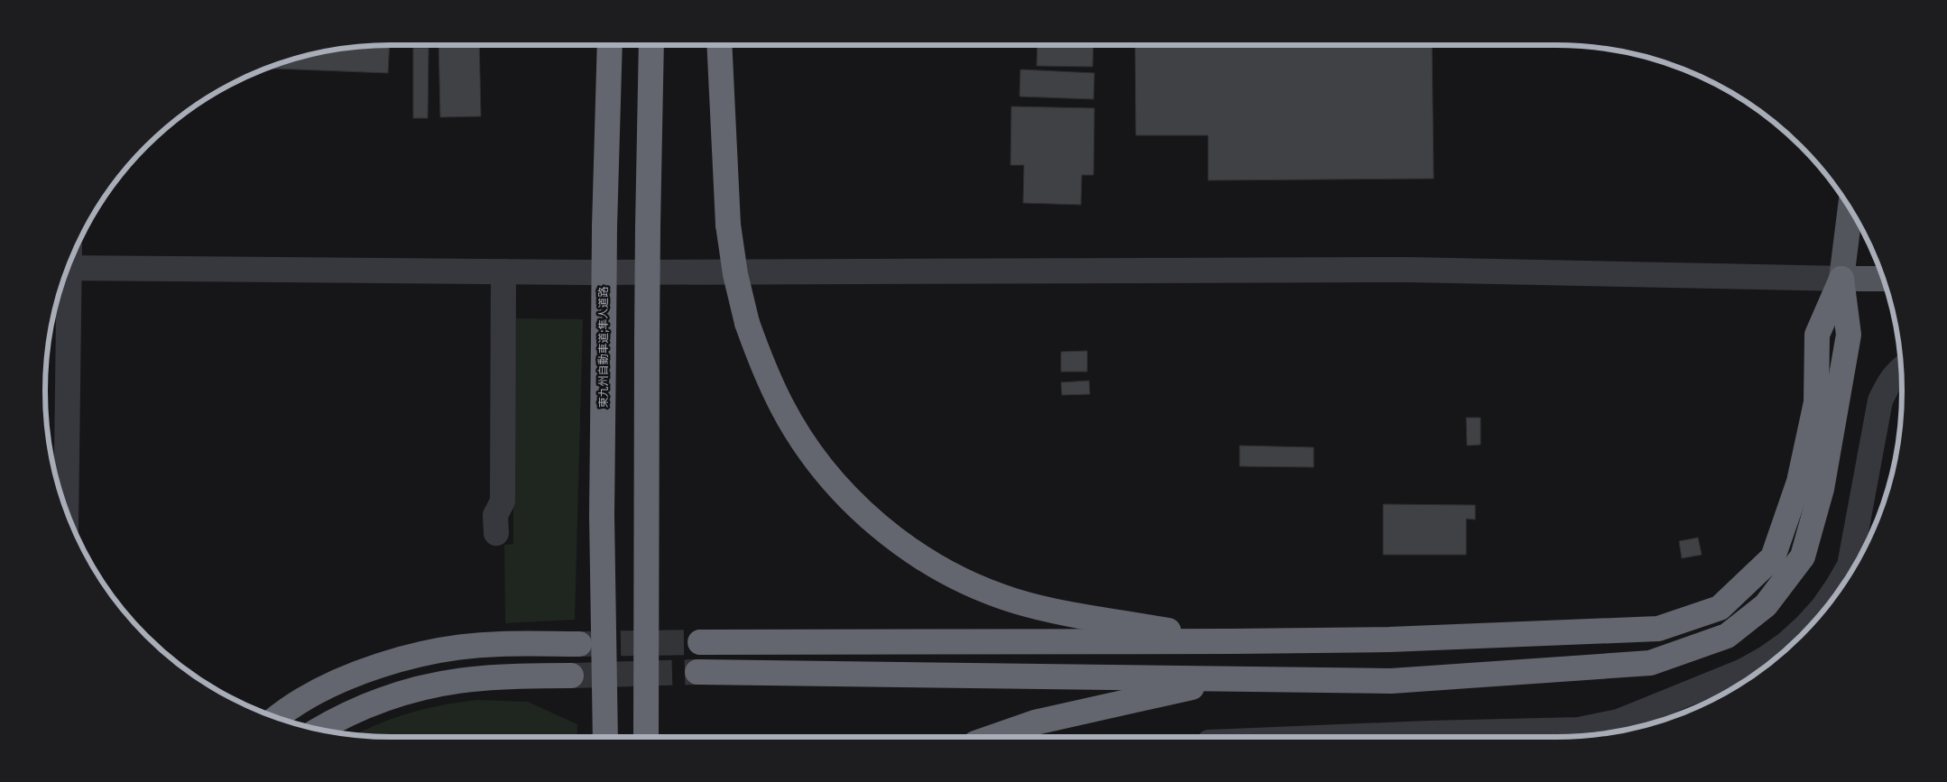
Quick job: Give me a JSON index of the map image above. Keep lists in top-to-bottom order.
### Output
{
  "streets": {
    "highway": ["東九州自動車道;隼人道路"]
  }
}
